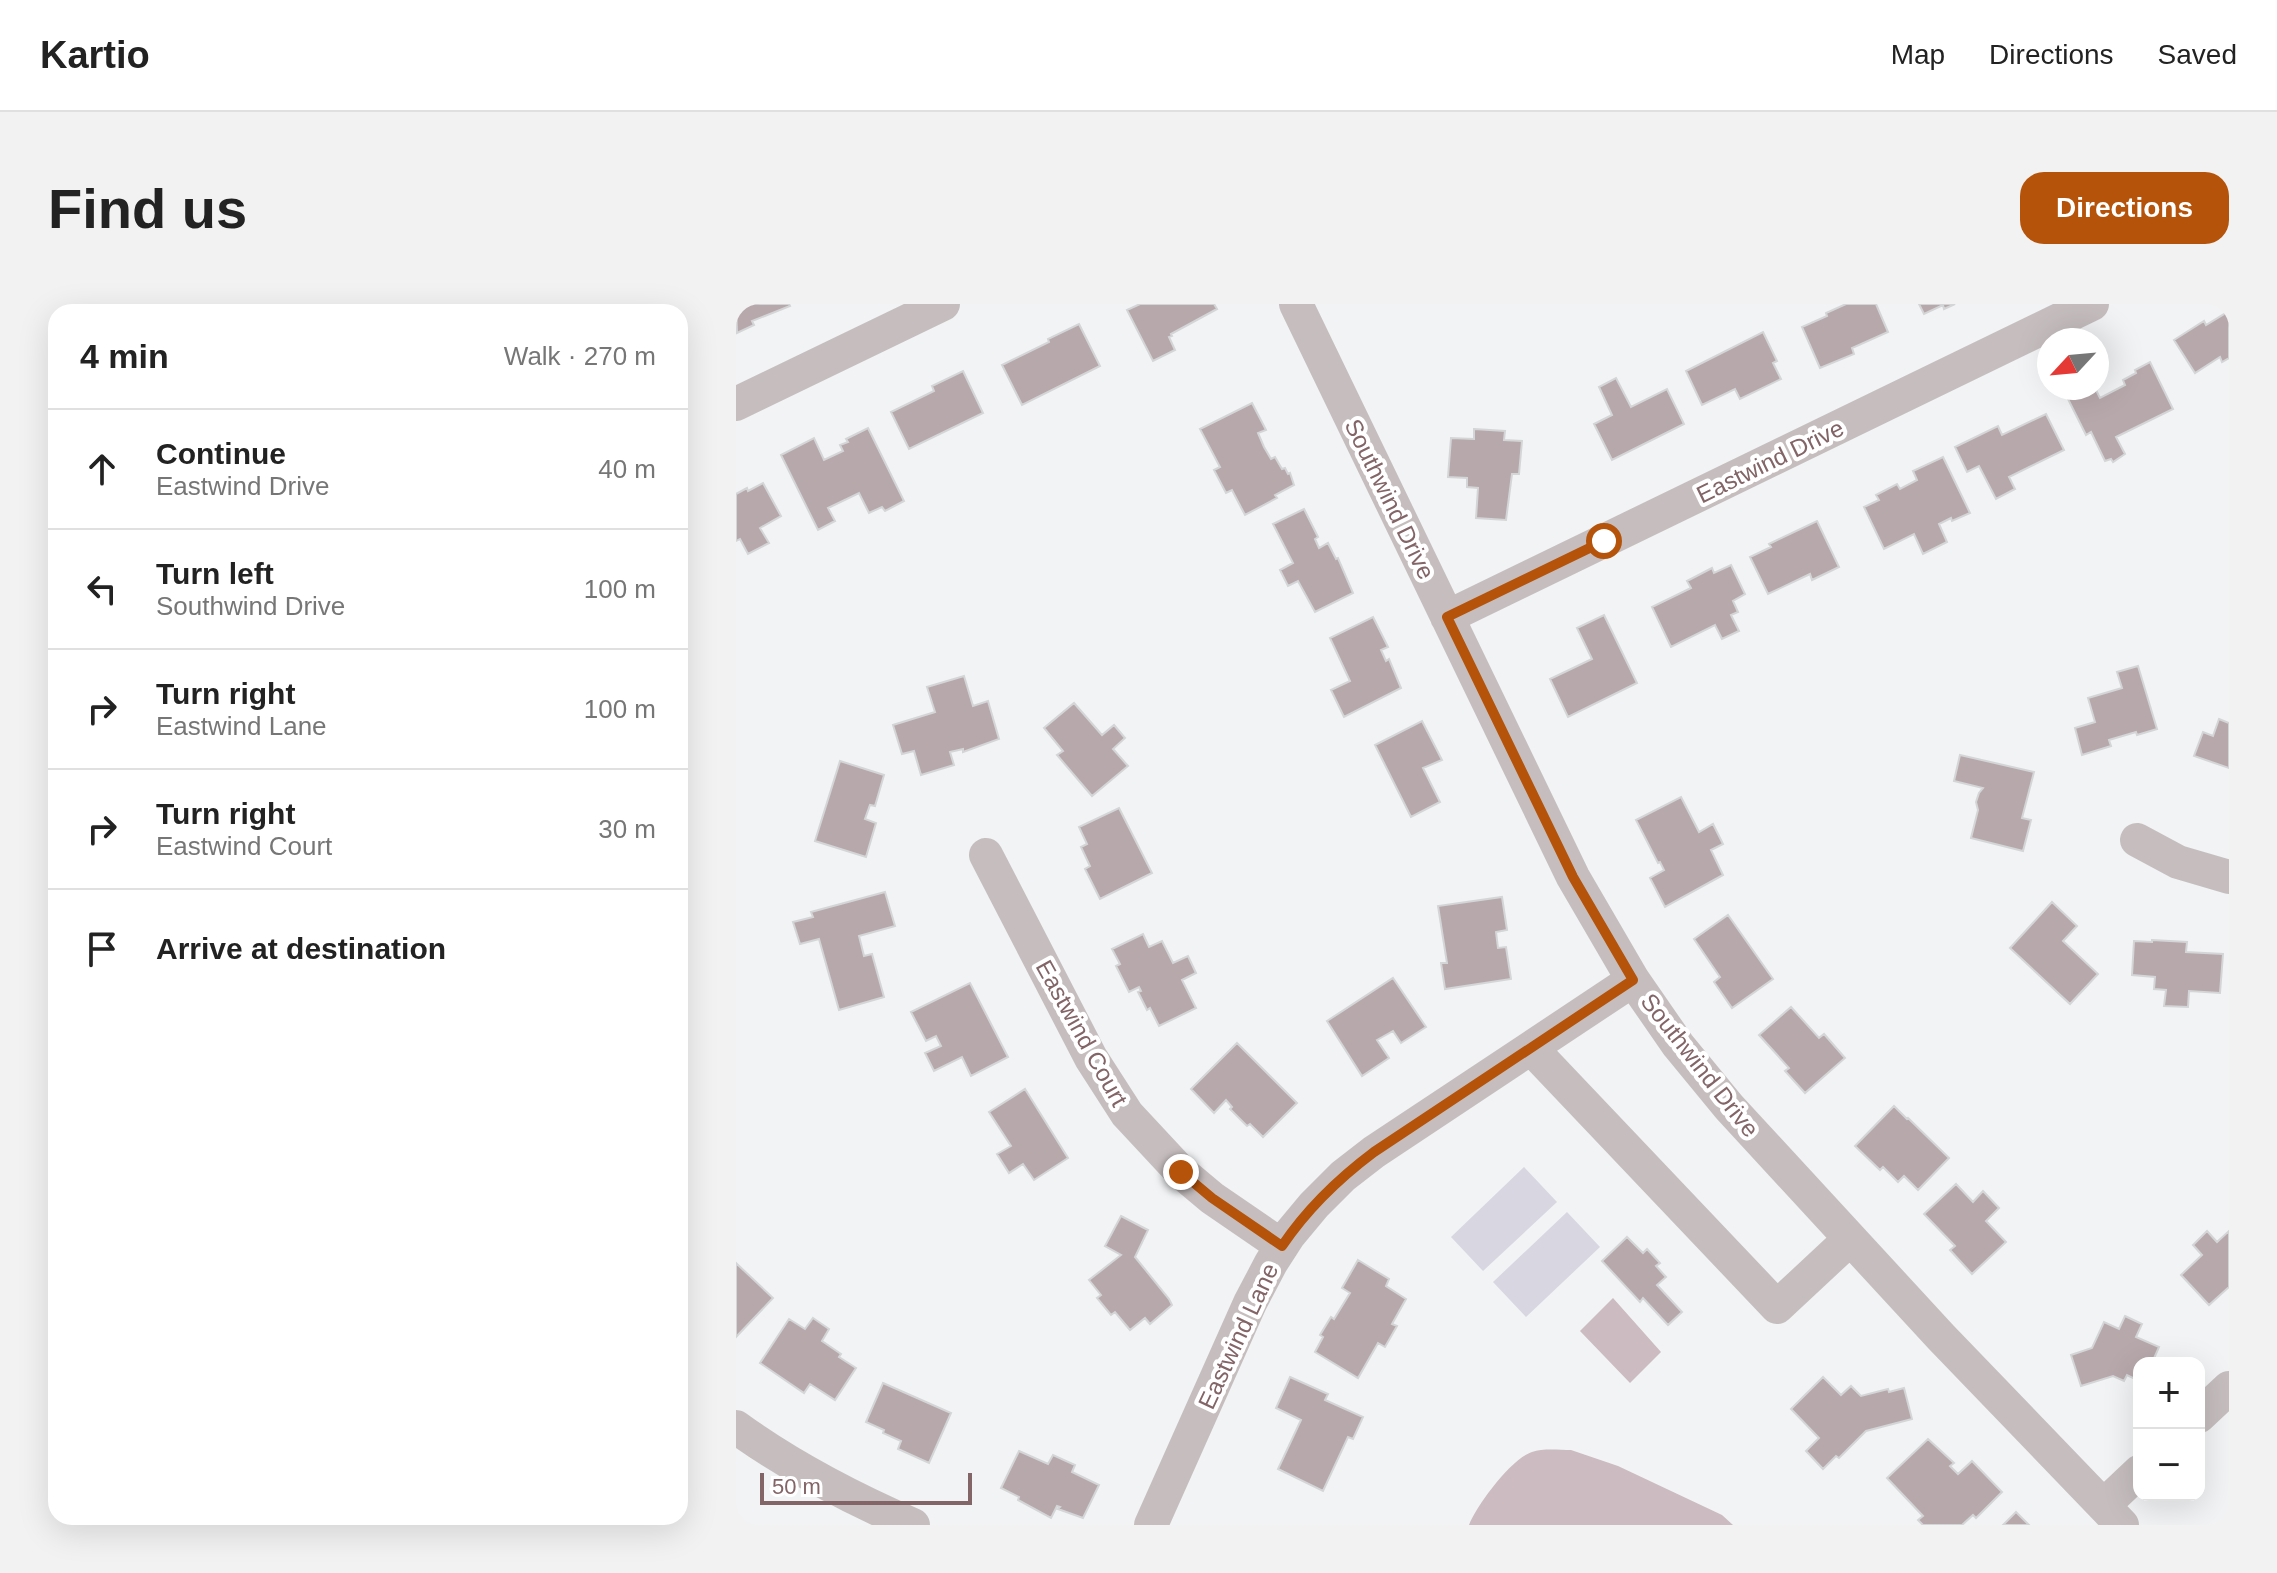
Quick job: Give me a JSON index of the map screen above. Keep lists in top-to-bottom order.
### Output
{
  "streets": {
    "street": [
      "Eastwind Drive",
      "Southwind Drive",
      "Eastwind Court",
      "Eastwind Lane"
    ]
  },
  "crossings": [
    ["Eastwind Drive", "Southwind Drive"],
    ["Southwind Drive", "Eastwind Lane"],
    ["Eastwind Court", "Eastwind Lane"]
  ],
  "scale_bar": "50 m",
  "north": "bottom left",
  "page": {
    "header": "Kartio",
    "nav": ["Map", "Directions", "Saved"],
    "buttons": "Directions",
    "title": "Find us",
    "heading": ["4 min", "Walk · 270 m"],
    "list": [
      ["Continue", "Eastwind Drive", "40 m"],
      ["Turn left", "Southwind Drive", "100 m"],
      ["Turn right", "Eastwind Lane", "100 m"],
      ["Turn right", "Eastwind Court", "30 m"],
      "Arrive at destination"
    ],
    "map_buttons": ["+", "−"],
    "scale": "50 m"
  }
}
